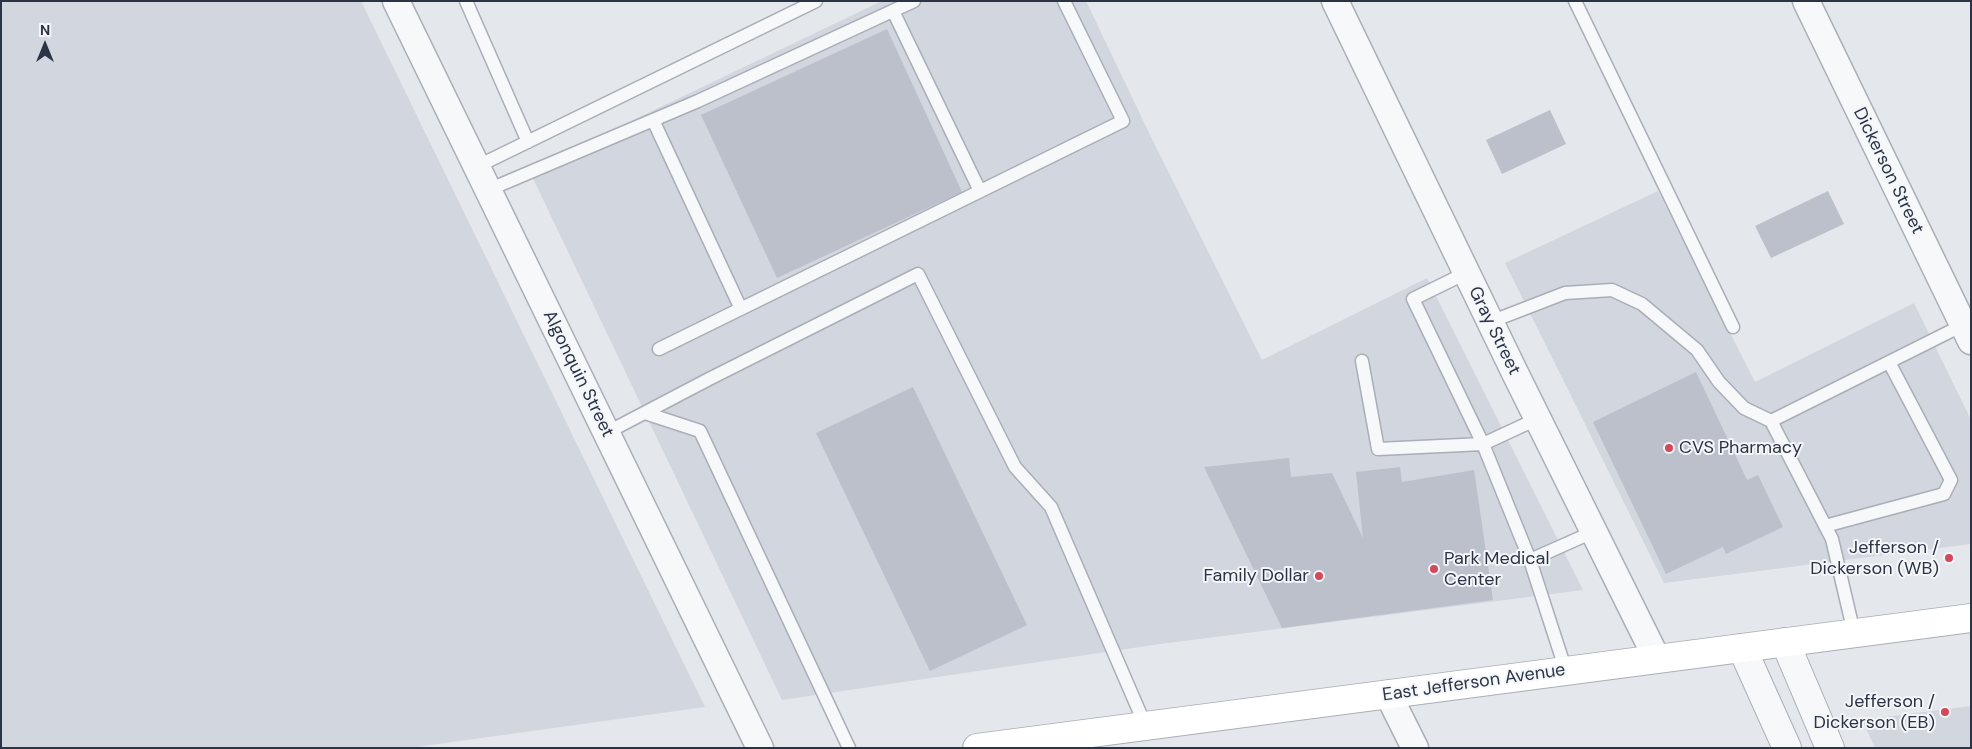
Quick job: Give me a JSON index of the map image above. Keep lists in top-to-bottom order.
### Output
{
  "streets": {
    "main road": ["East Jefferson Avenue"],
    "street": ["Dickerson Street", "Gray Street", "Algonquin Street"]
  },
  "crossings": [
    ["Gray Street", "East Jefferson Avenue"]
  ],
  "places": [
    "CVS Pharmacy",
    "Jefferson / Dickerson (WB)",
    "Park Medical Center",
    "Family Dollar",
    "Jefferson / Dickerson (EB)"
  ],
  "north": "top"
}
